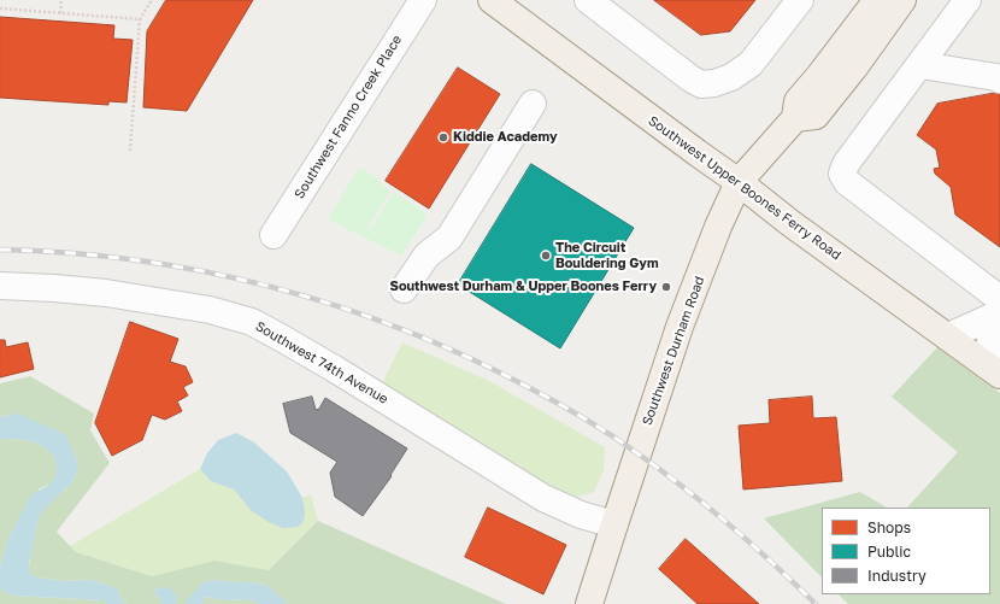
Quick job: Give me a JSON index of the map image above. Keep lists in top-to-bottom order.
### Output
{
  "streets": {
    "main road": ["Southwest Upper Boones Ferry Road", "Southwest Durham Road"],
    "street": ["Southwest Fanno Creek Place", "Southwest 74th Avenue"]
  },
  "crossings": [
    ["Southwest Upper Boones Ferry Road", "Southwest Durham Road"],
    ["Southwest Durham Road", "Southwest 74th Avenue"]
  ],
  "places": ["Kiddie Academy", "The Circuit Bouldering Gym", "Southwest Durham & Upper Boones Ferry"],
  "legend": ["Shops", "Public", "Industry"]
}
